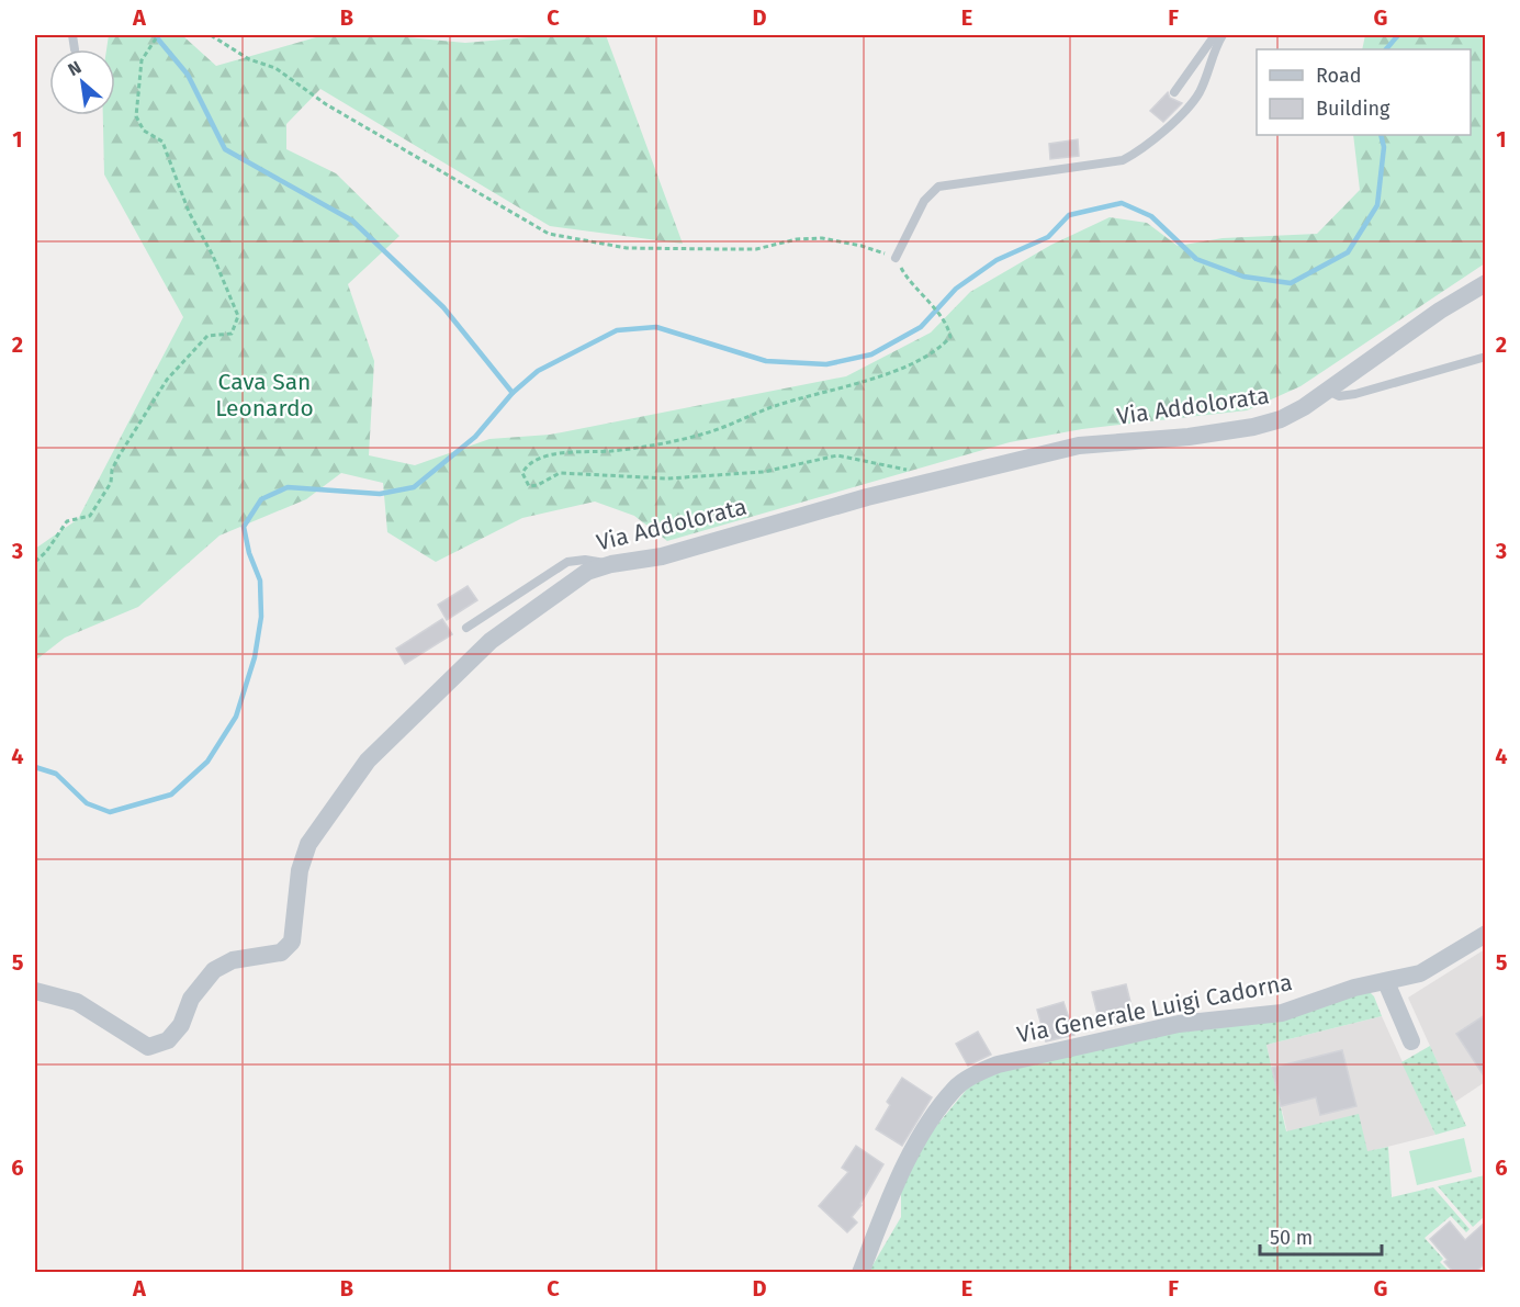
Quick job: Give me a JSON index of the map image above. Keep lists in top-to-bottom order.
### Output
{
  "streets": {
    "street": ["Via Addolorata", "Via Generale Luigi Cadorna"]
  },
  "parks": ["Cava San Leonardo"],
  "legend": ["Road", "Building"],
  "scale_bar": "50 m",
  "north": "top left",
  "grid": {
    "columns": [
      "A",
      "B",
      "C",
      "D",
      "E",
      "F",
      "G"
    ],
    "rows": [
      "1",
      "2",
      "3",
      "4",
      "5",
      "6"
    ]
  }
}
